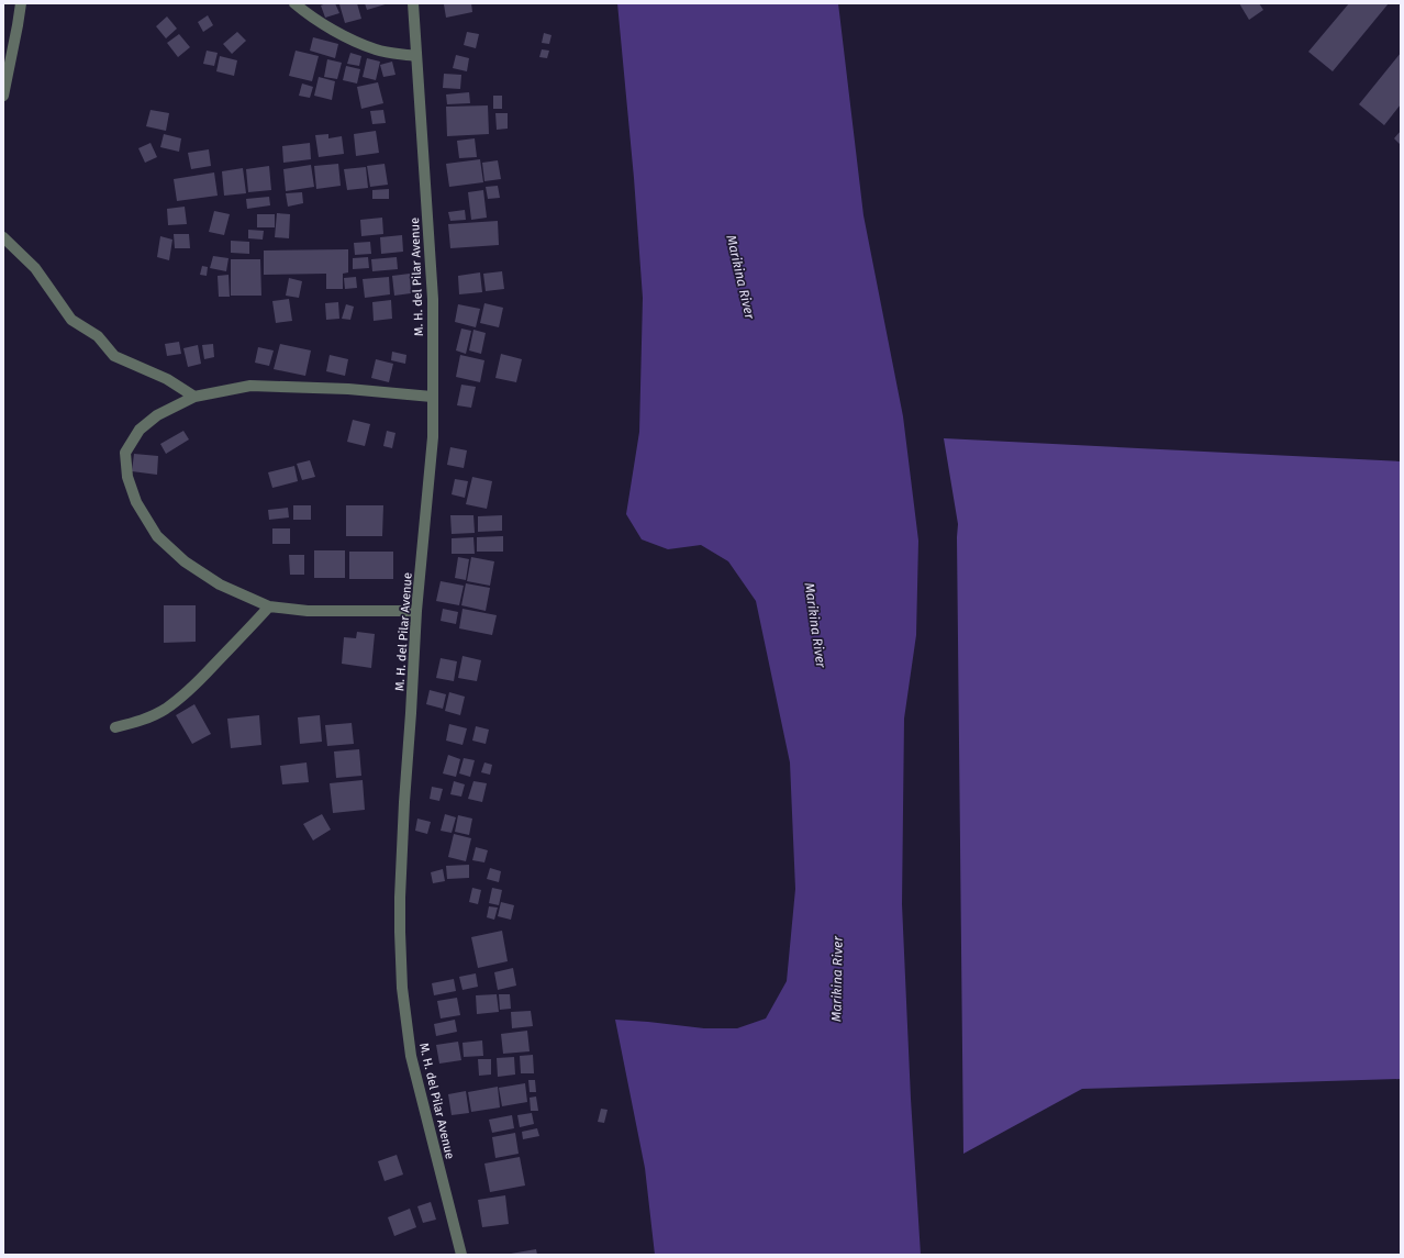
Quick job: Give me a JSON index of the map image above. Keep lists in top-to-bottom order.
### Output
{
  "streets": {
    "street": ["M. H. del Pilar Avenue"]
  },
  "water": ["Marikina River"]
}
